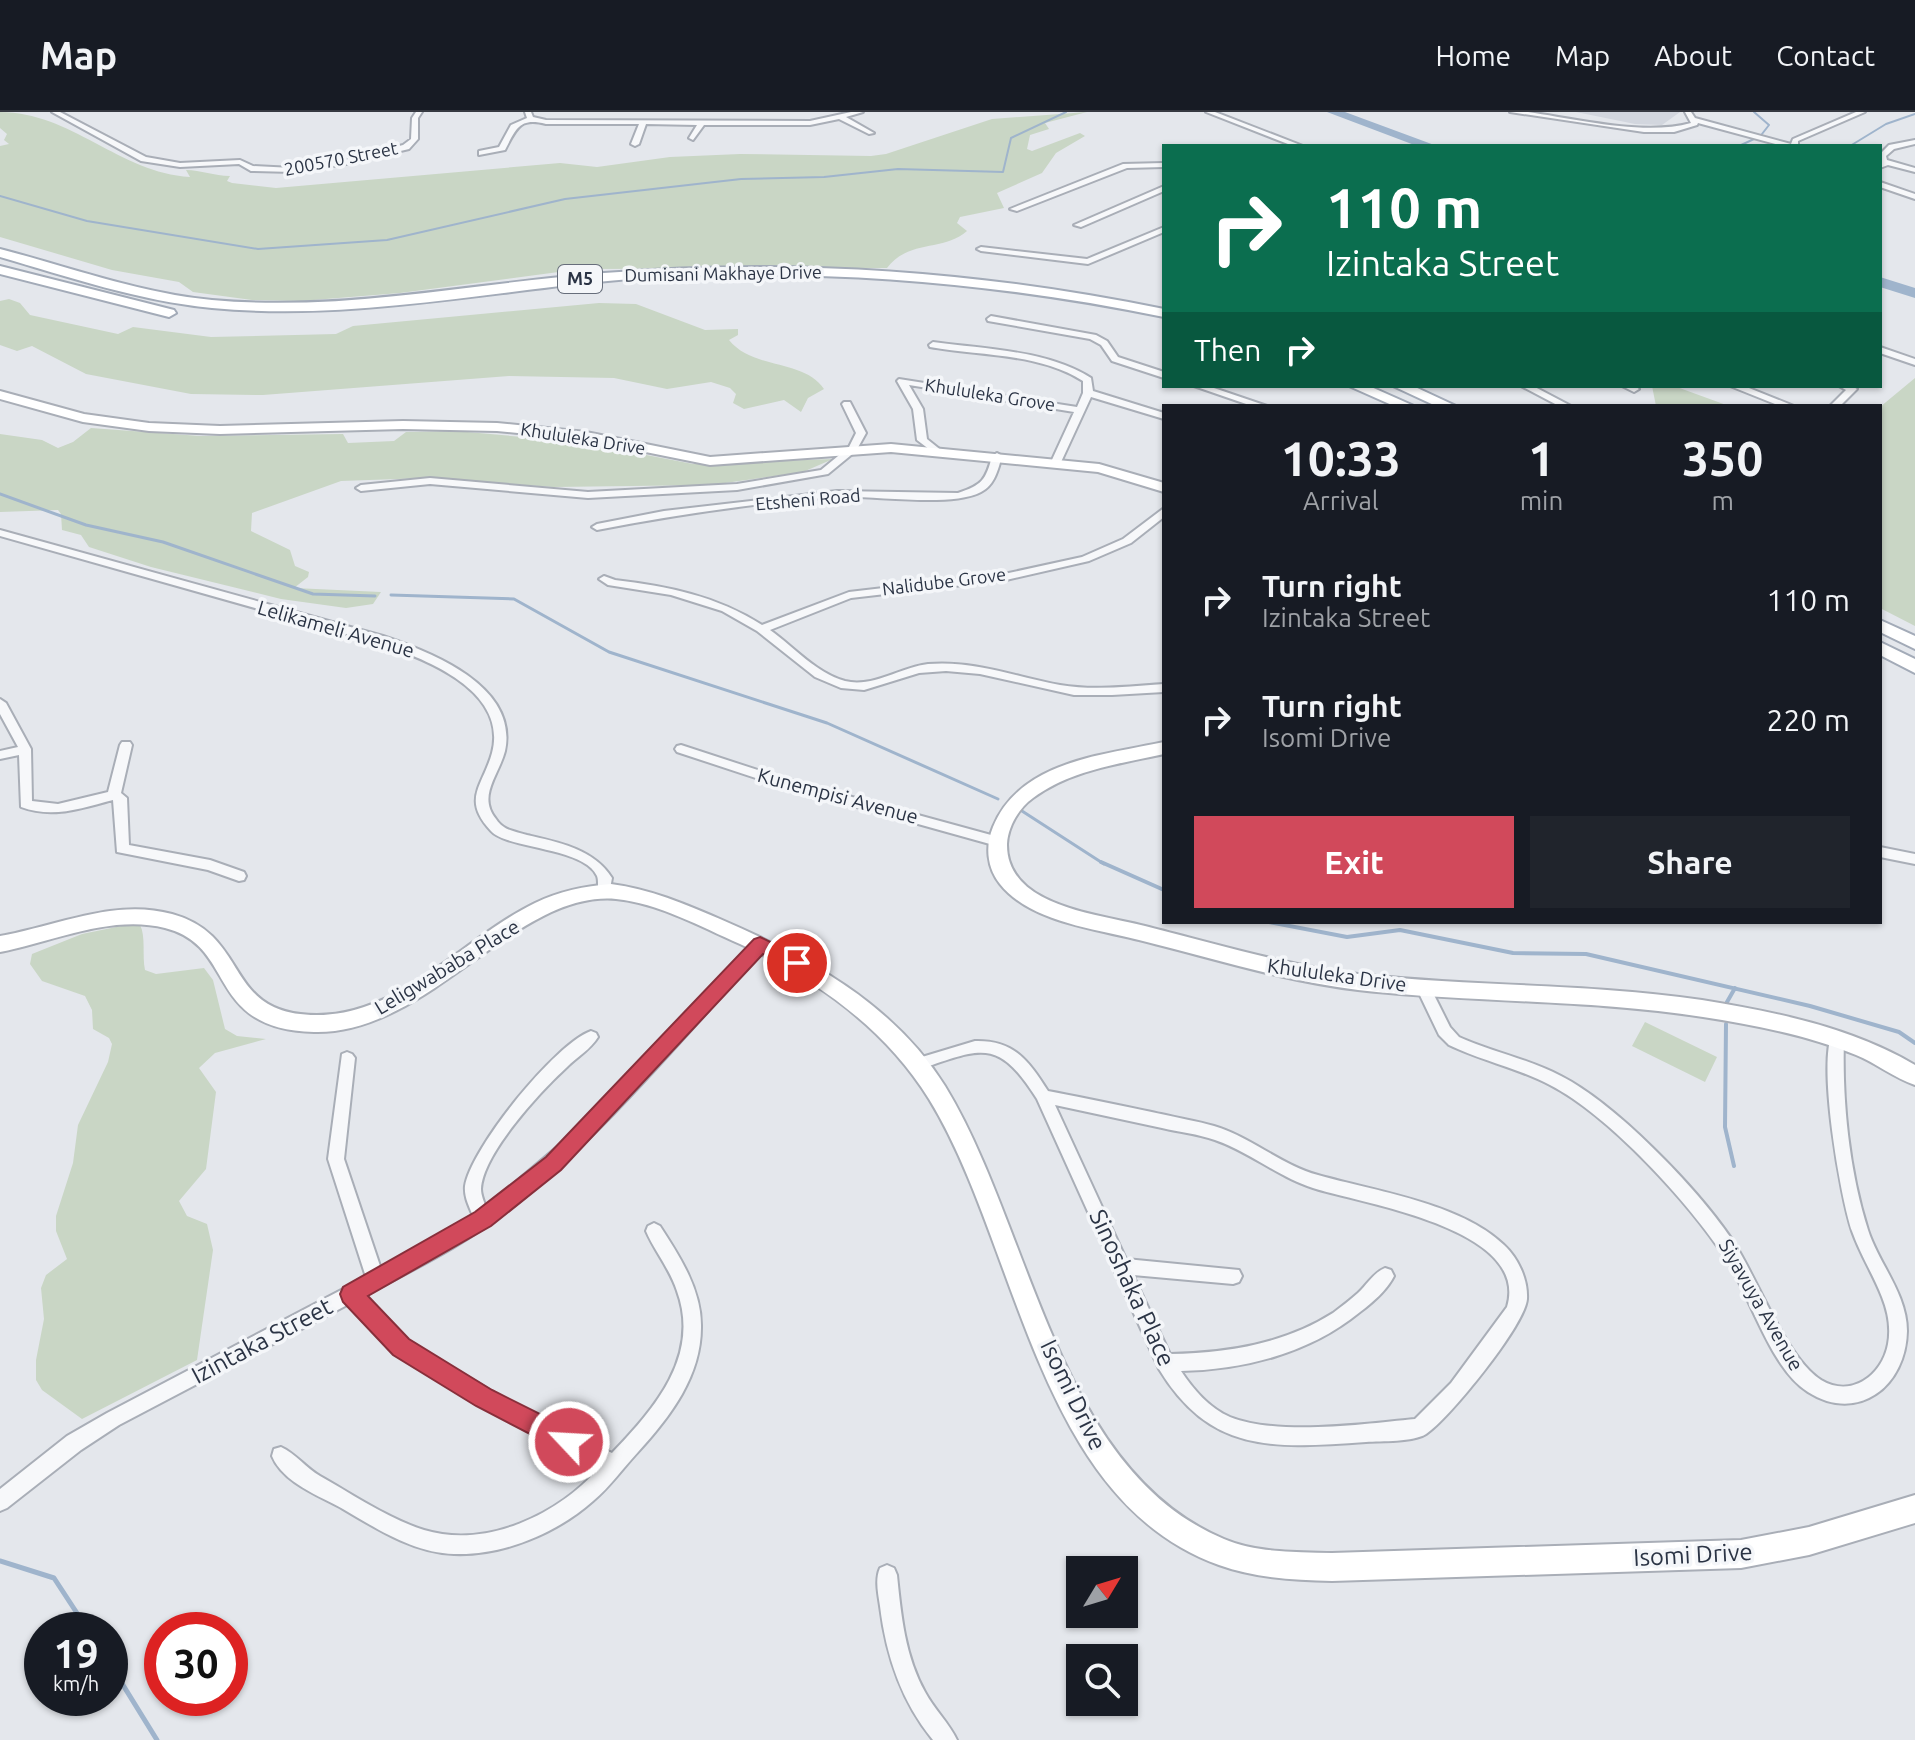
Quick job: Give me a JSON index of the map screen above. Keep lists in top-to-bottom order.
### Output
{
  "streets": {
    "main road": ["Dumisani Makhaye Drive", "M5"],
    "street": [
      "200570 Street",
      "Khululeka Grove",
      "Khululeka Drive",
      "Etsheni Road",
      "Nalidube Grove",
      "Lelikameli Avenue",
      "Kunempisi Avenue",
      "Leligwababa Place",
      "Sinoshaka Place",
      "Siyavuya Avenue",
      "Izintaka Street",
      "Isomi Drive"
    ]
  },
  "crossings": [
    ["Khululeka Grove", "Khululeka Drive"],
    ["Khululeka Drive", "Etsheni Road"],
    ["Khululeka Drive", "Kunempisi Avenue"],
    ["Khululeka Drive", "Siyavuya Avenue"],
    ["Lelikameli Avenue", "Leligwababa Place"],
    ["Lelikameli Avenue", "Isomi Drive"],
    ["Leligwababa Place", "Isomi Drive"],
    ["Sinoshaka Place", "Isomi Drive"],
    ["Izintaka Street", "Isomi Drive"]
  ],
  "north": "top right",
  "page": {
    "header": "Map",
    "nav": [
      "Home",
      "Map",
      "About",
      "Contact"
    ],
    "turn": ["110 m", "Izintaka Street"],
    "then": "Then",
    "eta": [
      "10:33",
      "Arrival",
      "1",
      "min",
      "350",
      "m"
    ],
    "list": [
      {
        "name": "Turn right",
        "note": "Izintaka Street",
        "value": "110 m"
      },
      {
        "name": "Turn right",
        "note": "Isomi Drive",
        "value": "220 m"
      }
    ],
    "buttons": ["Exit", "Share"],
    "speed": "19 km/h",
    "limit": "30"
  }
}
